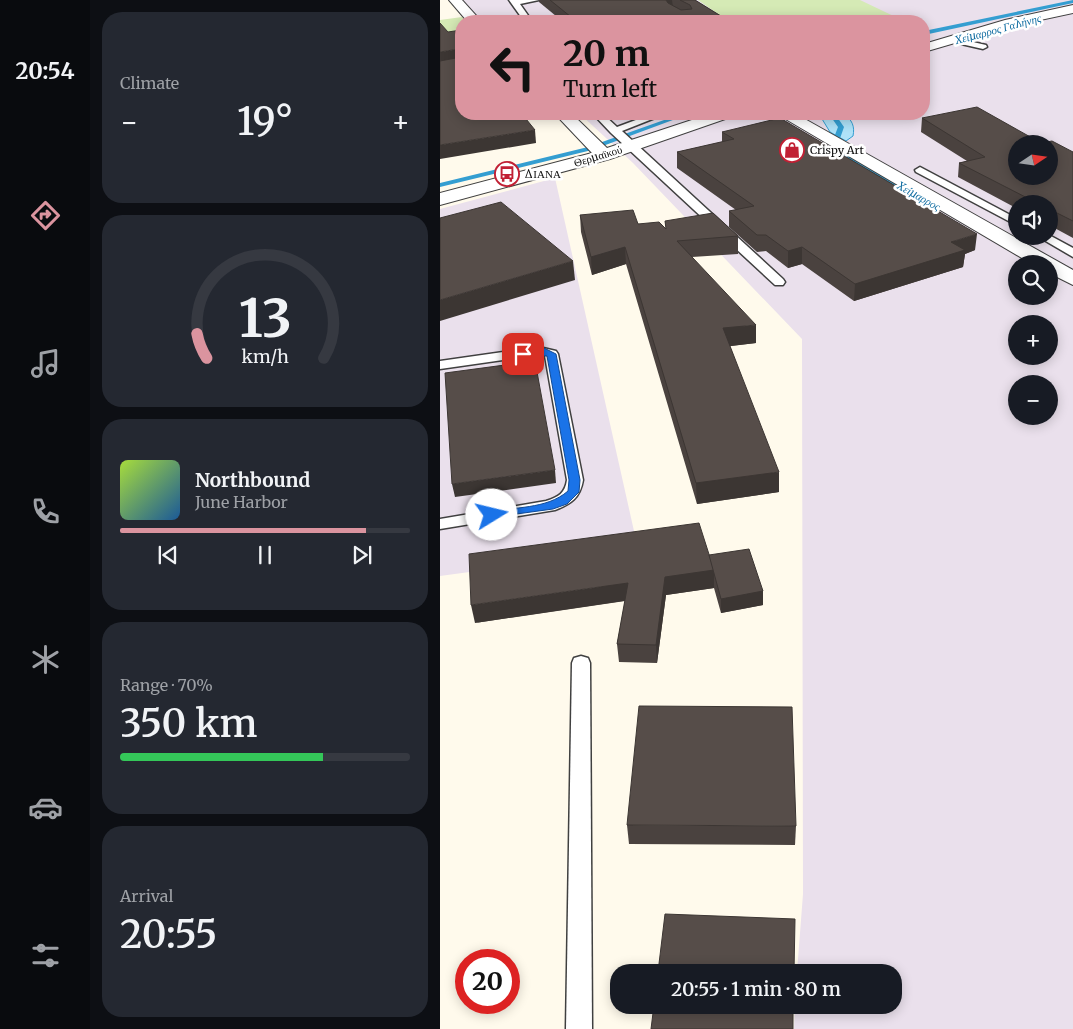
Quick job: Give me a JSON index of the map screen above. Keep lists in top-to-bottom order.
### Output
{
  "streets": {
    "street": ["Θερμαϊκού"]
  },
  "water": ["Χείμαρρος Γαλήνης", "Χείμαρρος"],
  "places": {
    "shop": ["Crispy Art"],
    "bus stop": ["ΔΙΑΝΑ"]
  },
  "north": "right",
  "page": {
    "tabs": "20:54",
    "tile": [
      "Climate",
      ["Range · 70%", "350 km"],
      ["Arrival", "20:55"]
    ],
    "turn": ["20 m", "Turn left"],
    "heat": ["−", "19°", "+"],
    "map_buttons": ["+", "−"],
    "song": ["Northbound", "June Harbor"],
    "limit": "20",
    "trip": "20:55 · 1 min · 80 m",
    "gauge": ["13", "km/h"]
  }
}
